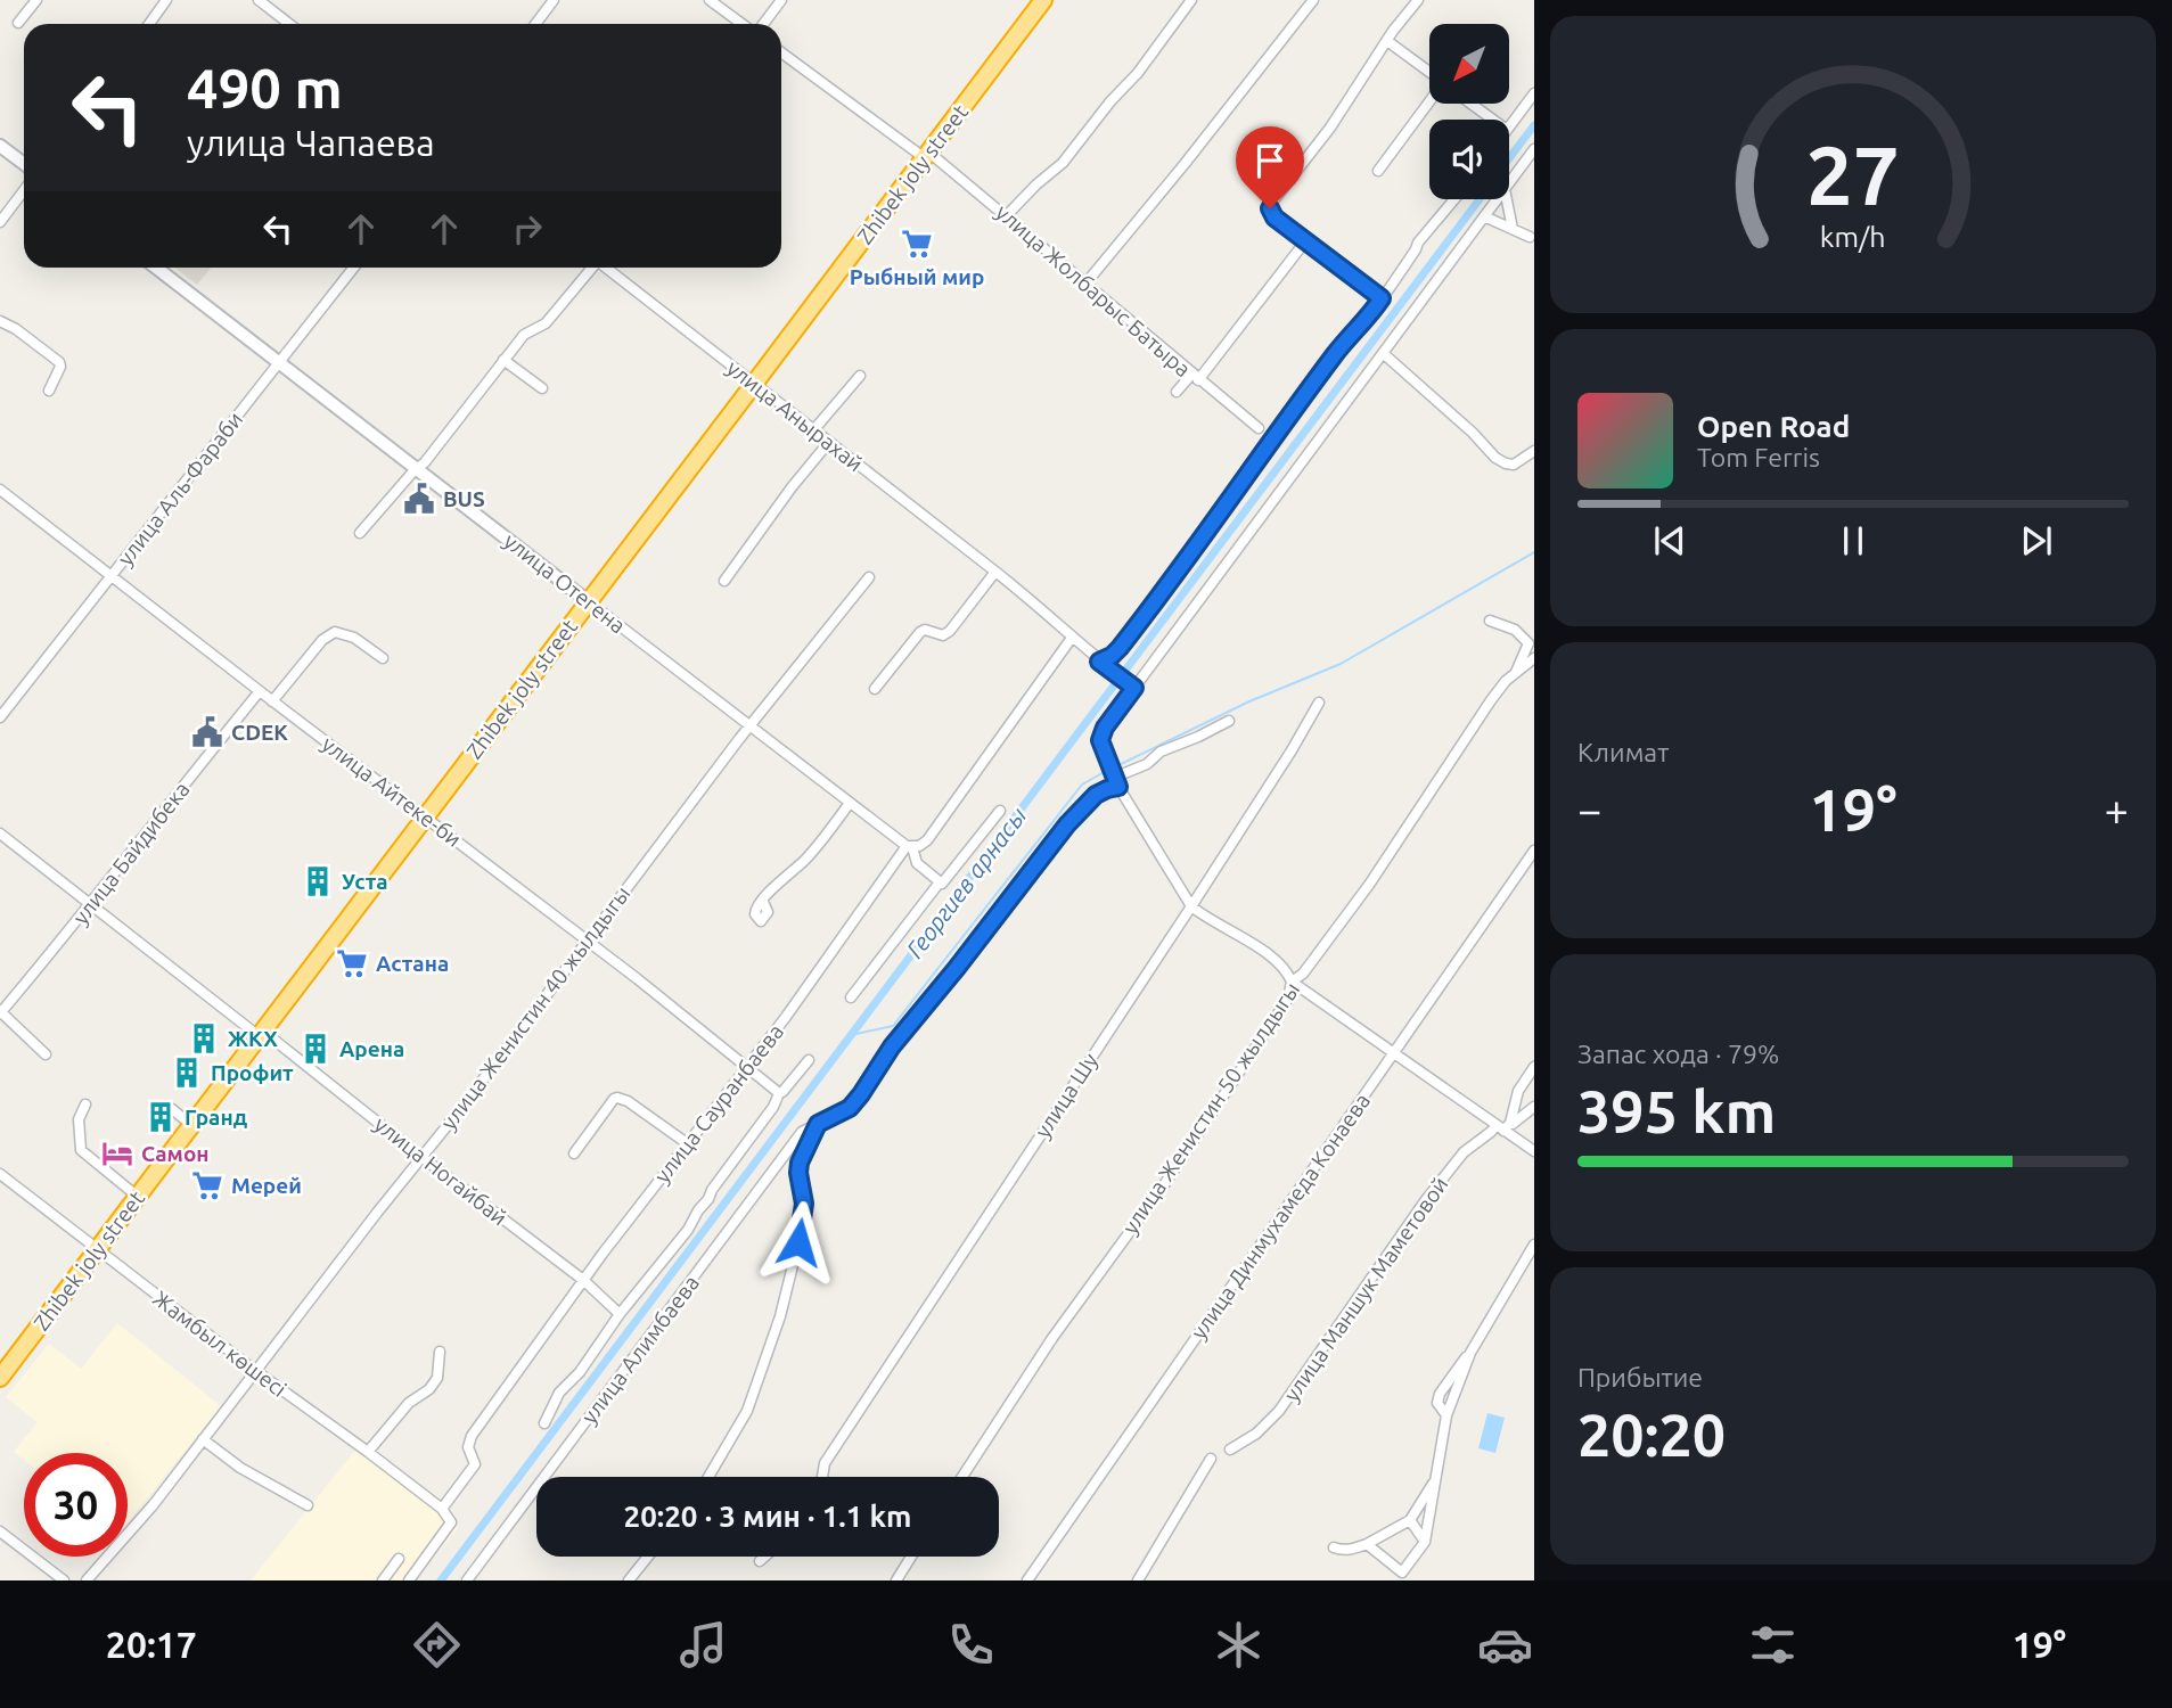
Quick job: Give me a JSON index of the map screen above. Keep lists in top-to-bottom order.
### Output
{
  "streets": {
    "highway": ["Zhibek joly street"],
    "main road": ["улица Отегена"],
    "street": [
      "улица Жолбарыс Батыра",
      "улица Анырахай",
      "улица Аль-Фараби",
      "улица Айтеке-би",
      "улица Байдибека",
      "улица Женистин 40 жылдыгы",
      "улица Шу",
      "улица Сауранбаева",
      "улица Женистин 50 жылдыгы",
      "улица Ногайбай",
      "улица Динмухамеда Конаева",
      "улица Маншук Маметовой",
      "Жамбыл көшесі",
      "улица Алимбаева"
    ]
  },
  "crossings": [
    ["Zhibek joly street", "улица Жолбарыс Батыра"],
    ["Zhibek joly street", "улица Анырахай"],
    ["Zhibek joly street", "улица Отегена"],
    ["Zhibek joly street", "улица Айтеке-би"],
    ["Zhibek joly street", "улица Ногайбай"],
    ["Zhibek joly street", "Жамбыл көшесі"],
    ["улица Анырахай", "улица Сауранбаева"],
    ["улица Аль-Фараби", "улица Отегена"],
    ["улица Аль-Фараби", "улица Айтеке-би"],
    ["улица Отегена", "улица Женистин 40 жылдыгы"],
    ["улица Отегена", "улица Сауранбаева"],
    ["улица Айтеке-би", "улица Байдибека"],
    ["улица Айтеке-би", "улица Женистин 40 жылдыгы"],
    ["улица Айтеке-би", "улица Сауранбаева"],
    ["улица Байдибека", "улица Ногайбай"],
    ["улица Женистин 40 жылдыгы", "улица Ногайбай"],
    ["улица Женистин 40 жылдыгы", "Жамбыл көшесі"],
    ["улица Сауранбаева", "улица Ногайбай"],
    ["улица Сауранбаева", "Жамбыл көшесі"]
  ],
  "water": ["Георгиев арнасы"],
  "places": {
    "supermarket": ["Рыбный мир", "Астана", "Мерей"],
    "public building": ["BUS", "CDEK"],
    "building": [
      "Уста",
      "ЖКХ",
      "Арена",
      "Профит",
      "Гранд"
    ],
    "hotel": ["Самон"]
  },
  "north": "bottom left",
  "page": {
    "turn": ["490 m", "улица Чапаева"],
    "song": ["Open Road", "Tom Ferris"],
    "tile": [
      "Климат",
      ["Запас хода · 79%", "395 km"],
      ["Прибытие", "20:20"]
    ],
    "heat": ["−", "19°", "+"],
    "limit": "30",
    "trip": "20:20 · 3 мин · 1.1 km",
    "tabs": ["20:17", "19°"],
    "gauge": ["27", "km/h"]
  }
}
